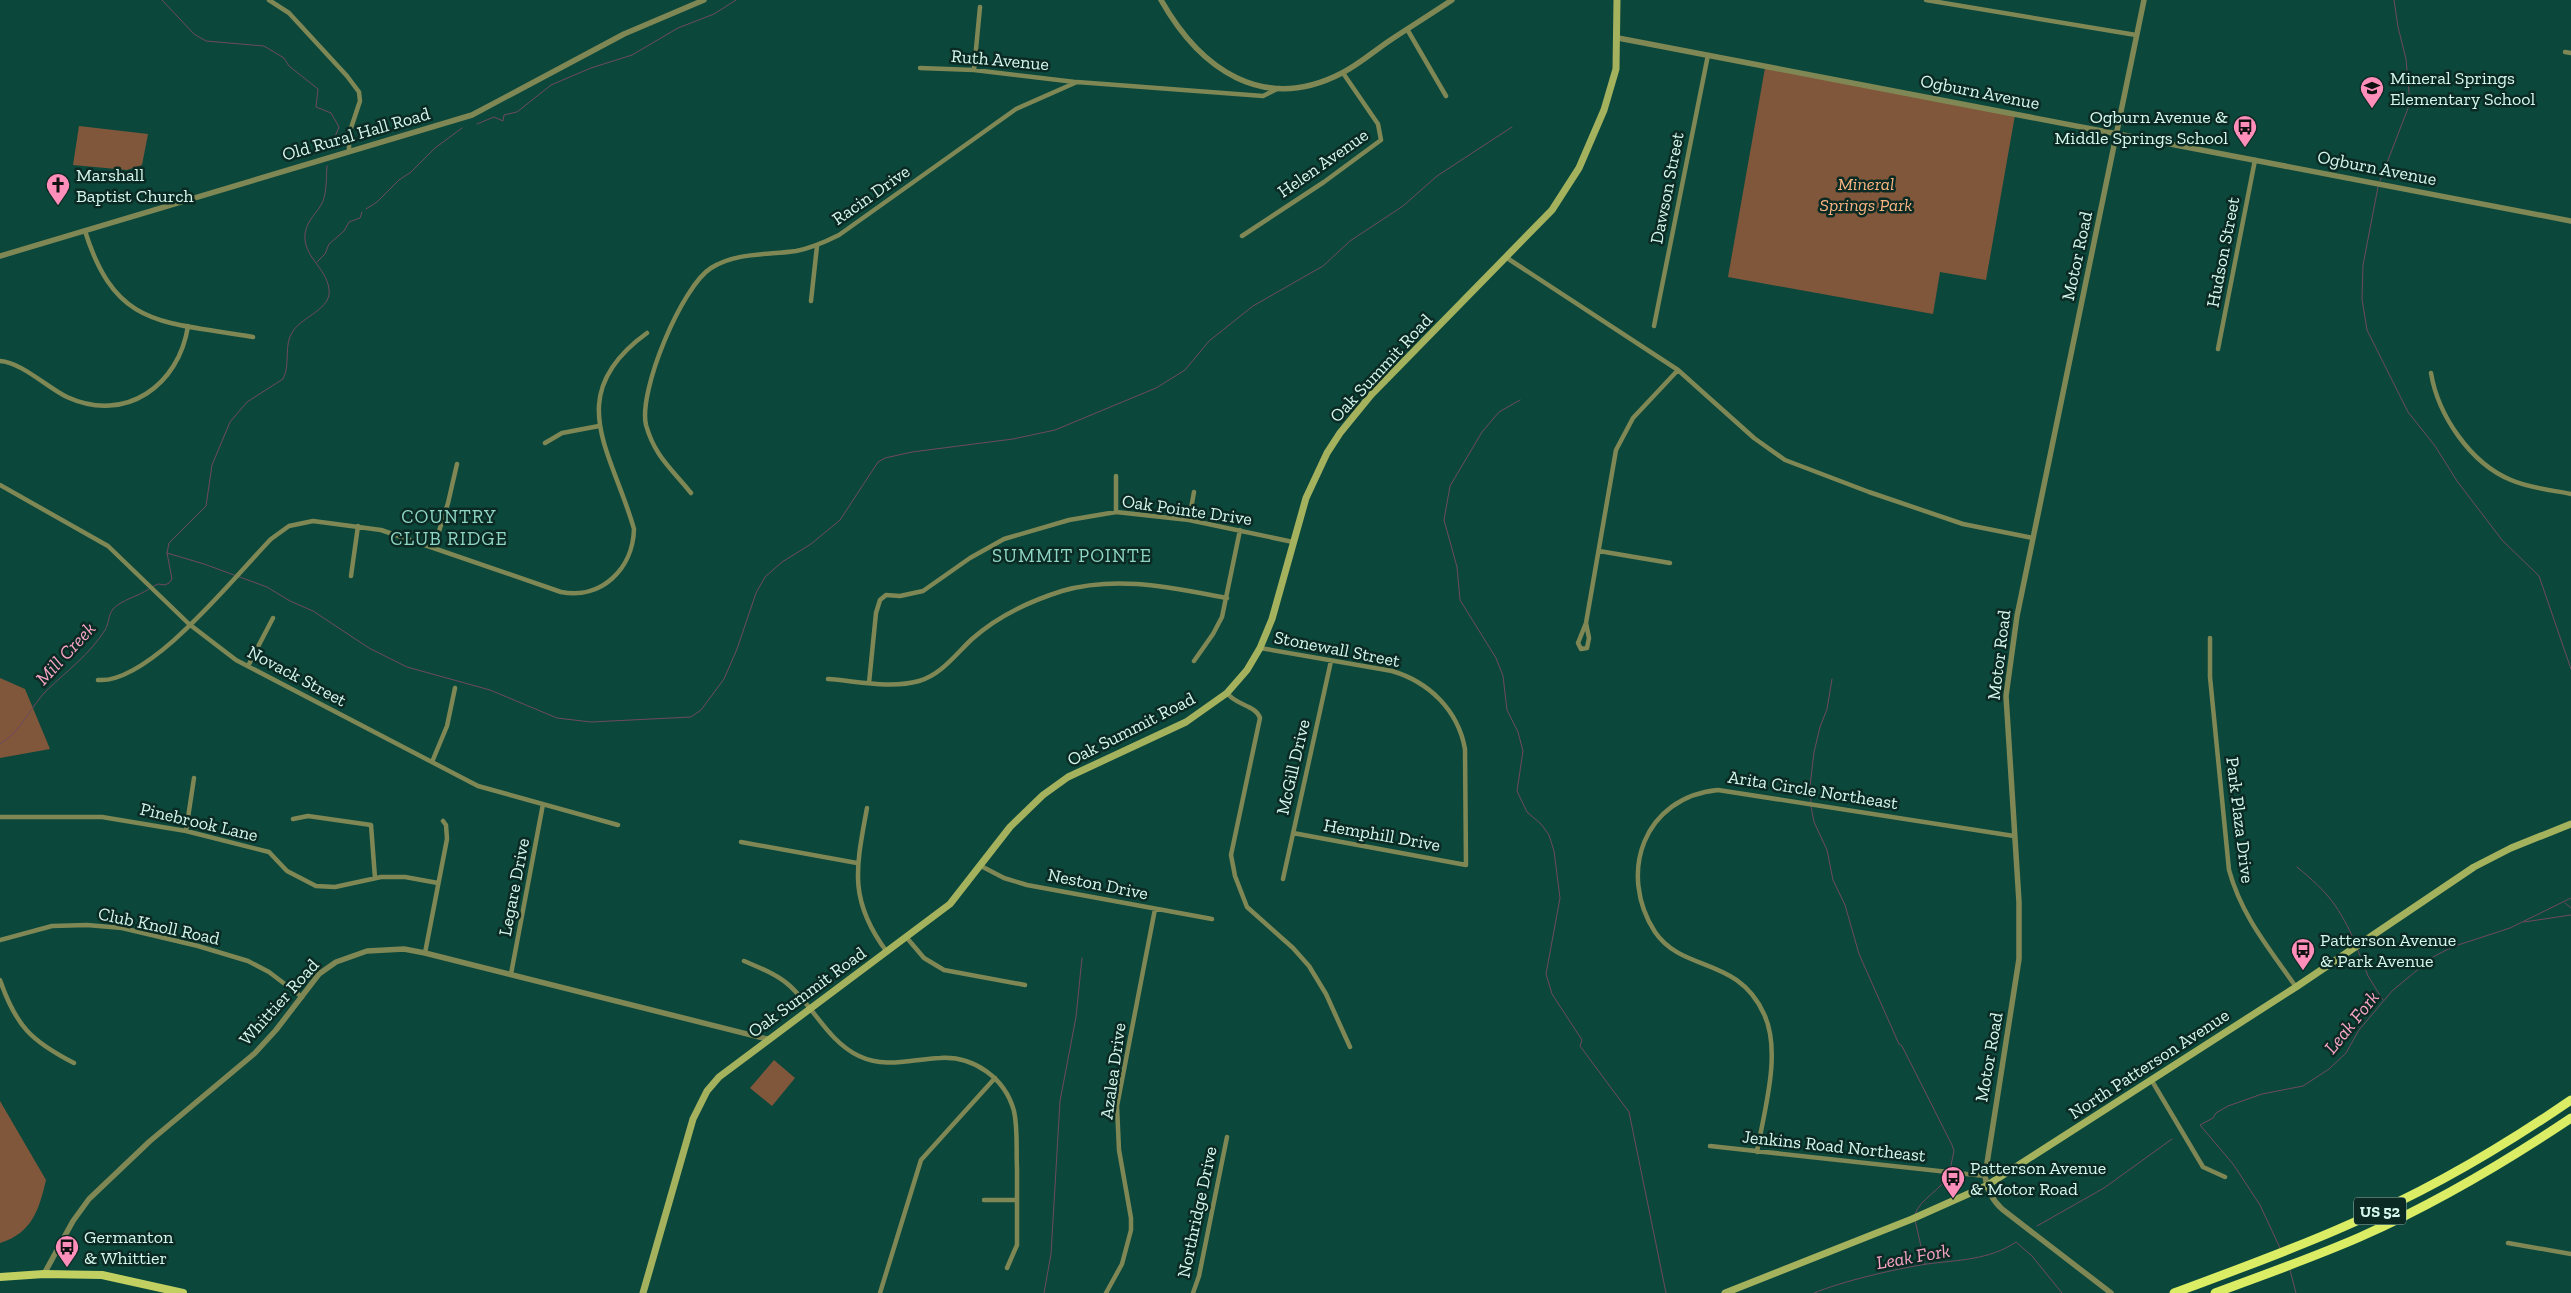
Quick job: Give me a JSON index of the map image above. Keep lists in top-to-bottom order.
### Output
{
  "streets": {
    "highway": ["US 52"],
    "main road": ["Oak Summit Road", "North Patterson Avenue"],
    "street": [
      "Ruth Avenue",
      "Ogburn Avenue",
      "Old Rural Hall Road",
      "Helen Avenue",
      "Dawson Street",
      "Racin Drive",
      "Hudson Street",
      "Motor Road",
      "Oak Pointe Drive",
      "Stonewall Street",
      "Novack Street",
      "McGill Drive",
      "Arita Circle Northeast",
      "Park Plaza Drive",
      "Pinebrook Lane",
      "Hemphill Drive",
      "Neston Drive",
      "Legare Drive",
      "Club Knoll Road",
      "Whittier Road",
      "Azalea Drive",
      "Jenkins Road Northeast",
      "Northridge Drive"
    ]
  },
  "crossings": [
    ["Ruth Avenue", "Racin Drive"],
    ["Ogburn Avenue", "Dawson Street"],
    ["Ogburn Avenue", "Hudson Street"],
    ["Ogburn Avenue", "Motor Road"],
    ["Ogburn Avenue", "Oak Summit Road"],
    ["Motor Road", "Arita Circle Northeast"],
    ["Motor Road", "North Patterson Avenue"],
    ["Motor Road", "Jenkins Road Northeast"],
    ["Oak Summit Road", "Oak Pointe Drive"],
    ["Oak Summit Road", "Stonewall Street"],
    ["Oak Summit Road", "Neston Drive"],
    ["Oak Summit Road", "Whittier Road"],
    ["Stonewall Street", "McGill Drive"],
    ["Stonewall Street", "Hemphill Drive"],
    ["Novack Street", "Legare Drive"],
    ["McGill Drive", "Hemphill Drive"],
    ["Arita Circle Northeast", "Jenkins Road Northeast"],
    ["Park Plaza Drive", "North Patterson Avenue"],
    ["Neston Drive", "Azalea Drive"],
    ["Legare Drive", "Whittier Road"],
    ["Club Knoll Road", "Whittier Road"]
  ],
  "districts": ["COUNTRY CLUB RIDGE", "SUMMIT POINTE"],
  "water": ["Mill Creek", "Leak Fork"],
  "parks": ["Mineral Springs Park"],
  "places": {
    "school or university": ["Mineral Springs Elementary School"],
    "bus stop": [
      "Ogburn Avenue & Middle Springs School",
      "Patterson Avenue & Park Avenue",
      "Patterson Avenue & Motor Road",
      "Germanton & Whittier"
    ],
    "church": ["Marshall Baptist Church"]
  }
}
